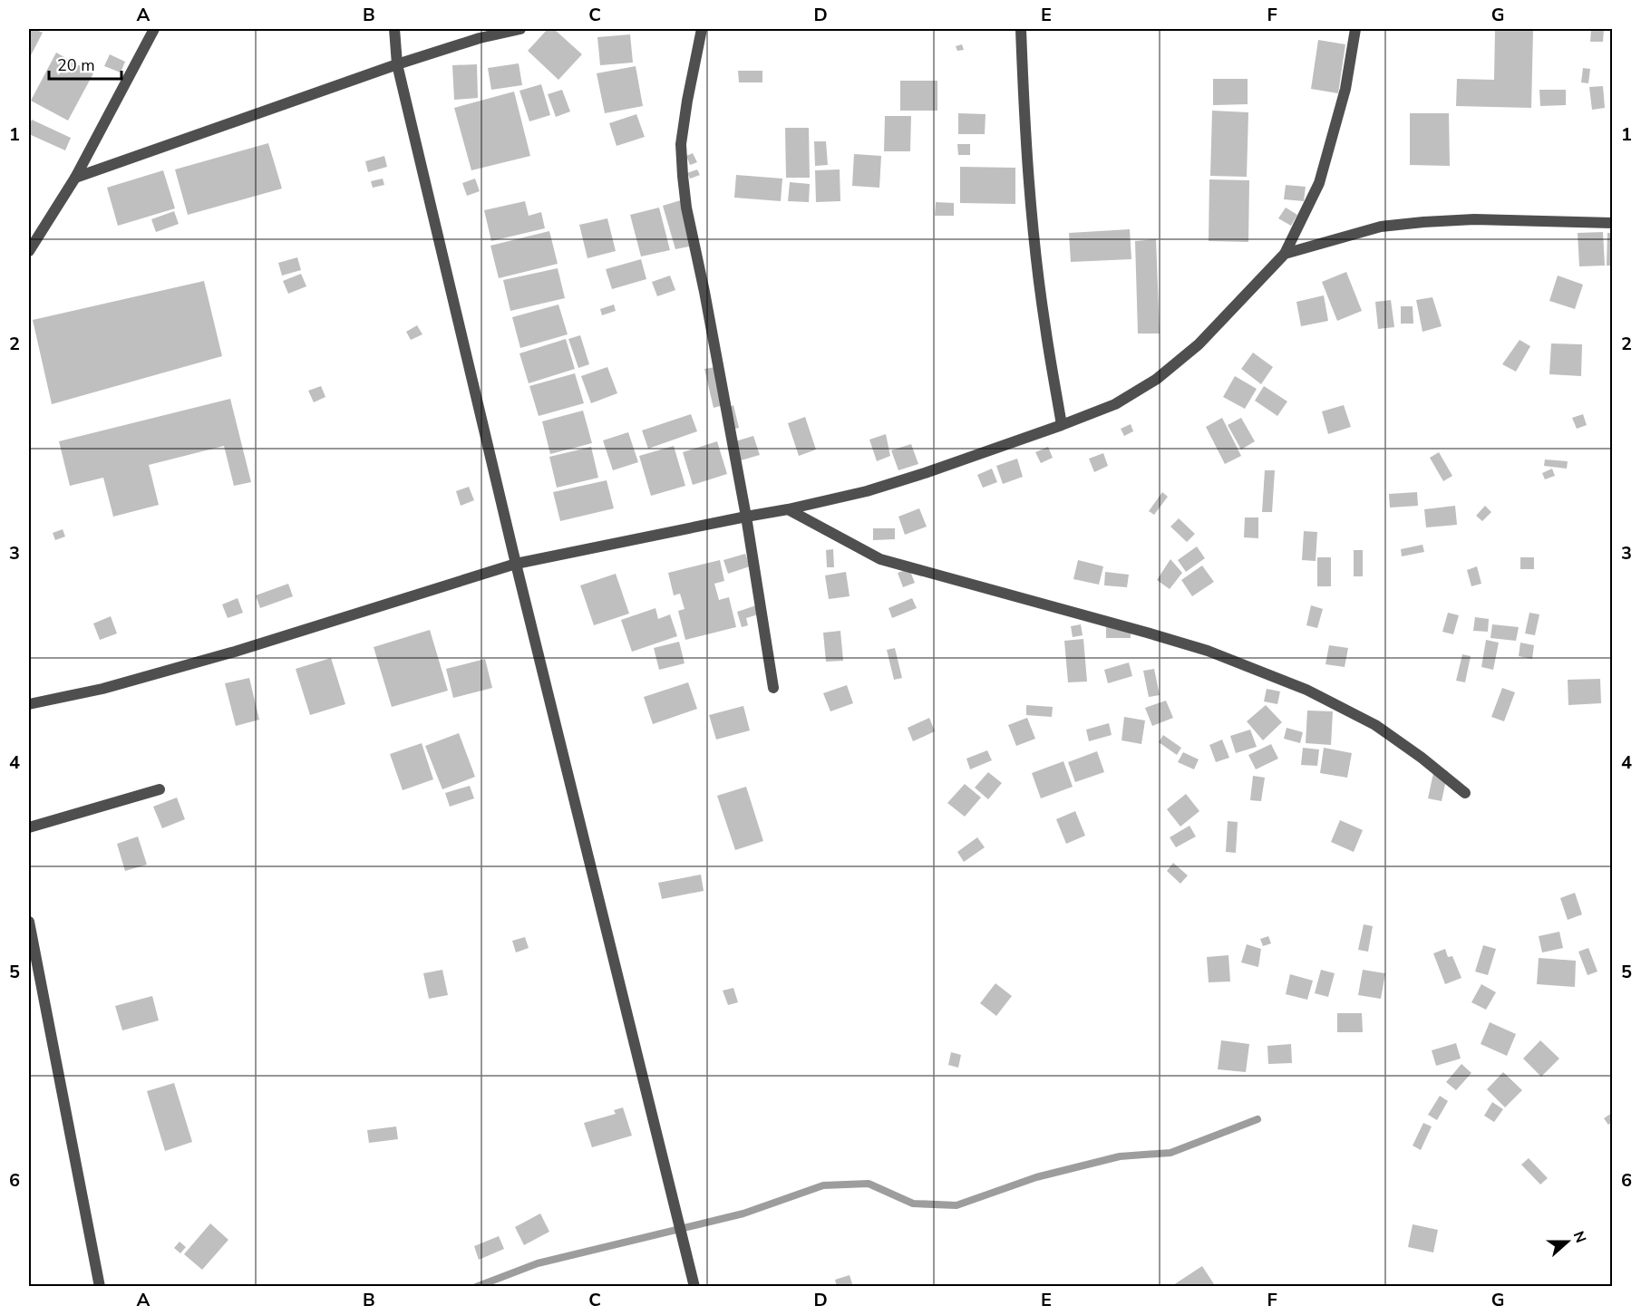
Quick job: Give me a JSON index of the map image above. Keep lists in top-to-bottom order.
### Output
{
  "scale_bar": "20 m",
  "north": "right",
  "grid": {
    "columns": [
      "A",
      "B",
      "C",
      "D",
      "E",
      "F",
      "G"
    ],
    "rows": [
      "1",
      "2",
      "3",
      "4",
      "5",
      "6"
    ]
  }
}
